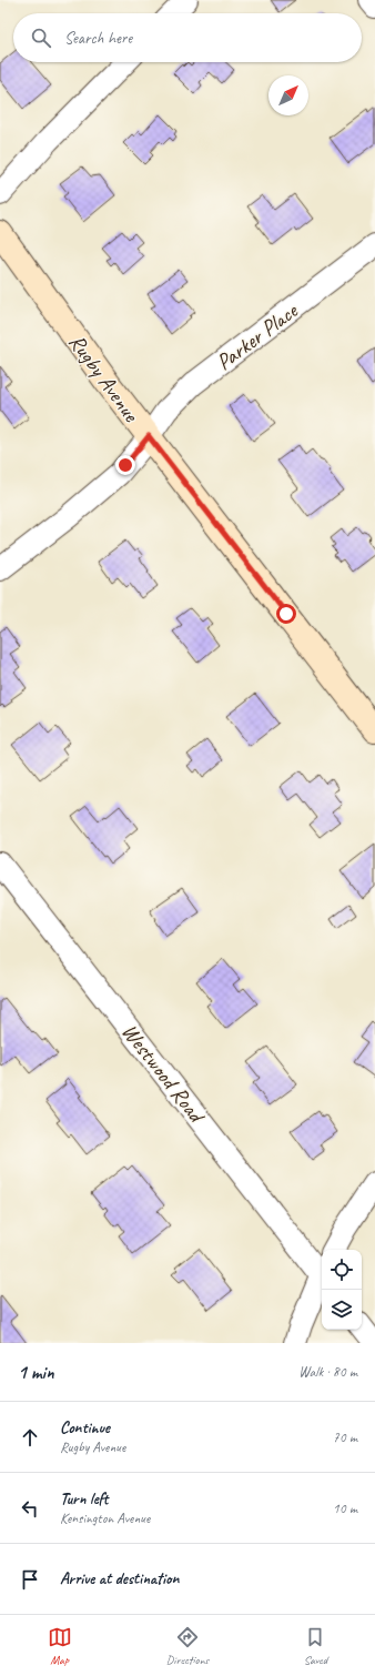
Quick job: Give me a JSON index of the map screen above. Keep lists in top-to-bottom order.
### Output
{
  "streets": {
    "street": ["Parker Place", "Rugby Avenue", "Westwood Road"]
  },
  "crossings": [
    ["Parker Place", "Rugby Avenue"]
  ],
  "north": "top right",
  "page": {
    "search": "Search here",
    "heading": ["1 min", "Walk · 80 m"],
    "list": [
      ["Continue", "Rugby Avenue", "70 m"],
      ["Turn left", "Kensington Avenue", "10 m"],
      "Arrive at destination"
    ],
    "nav": ["Map", "Directions", "Saved"]
  }
}
